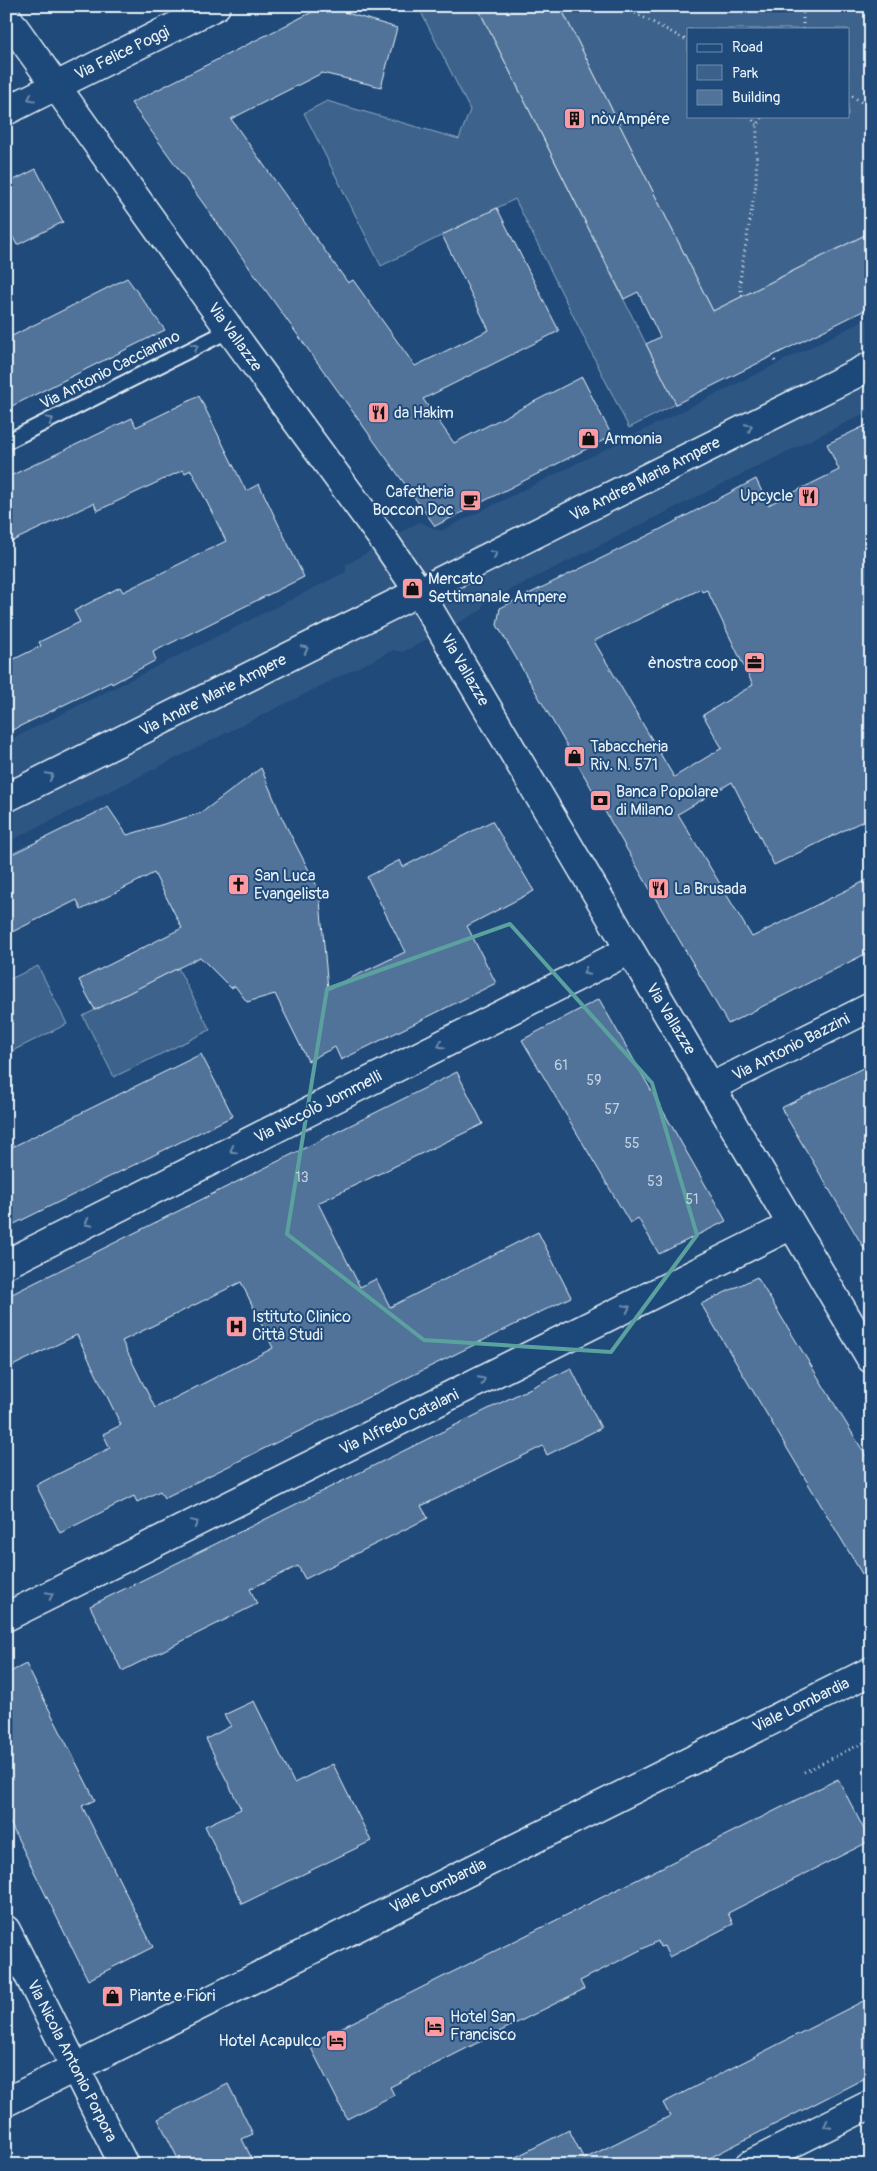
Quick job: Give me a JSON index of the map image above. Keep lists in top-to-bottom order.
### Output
{
  "streets": {
    "street": [
      "Via Felice Poggi",
      "Via Vallazze",
      "Via Andrea Maria Ampere",
      "Via Andre' Marie Ampere",
      "Via Antonio Bazzini",
      "Via Niccolò Jommelli",
      "Via Alfredo Catalani",
      "Viale Lombardia",
      "Via Nicola Antonio Porpora"
    ],
    "lane": ["Via Antonio Caccianino"]
  },
  "crossings": [
    ["Via Felice Poggi", "Via Vallazze"],
    ["Via Vallazze", "Via Antonio Caccianino"],
    ["Via Vallazze", "Via Andrea Maria Ampere"],
    ["Via Vallazze", "Via Andre' Marie Ampere"],
    ["Via Vallazze", "Via Antonio Bazzini"],
    ["Via Vallazze", "Via Niccolò Jommelli"],
    ["Via Vallazze", "Via Alfredo Catalani"],
    ["Via Andrea Maria Ampere", "Via Andre' Marie Ampere"],
    ["Viale Lombardia", "Via Nicola Antonio Porpora"]
  ],
  "one_way": [
    "Via Antonio Caccianino",
    "Via Andrea Maria Ampere",
    "Via Andre' Marie Ampere",
    "Via Niccolò Jommelli",
    "Via Alfredo Catalani"
  ],
  "places": {
    "building": ["nòvAmpére"],
    "restaurant": ["da Hakim", "Upcycle", "La Brusada"],
    "shop": [
      "Armonia",
      "Mercato Settimanale Ampere",
      "Tabaccheria Riv. N. 571",
      "Piante e Fiori"
    ],
    "cafe": ["Cafetheria Boccon Doc"],
    "office": ["ènostra coop"],
    "bank": ["Banca Popolare di Milano"],
    "church": ["San Luca Evangelista"],
    "hospital": ["Istituto Clinico Città Studi"],
    "hotel": ["Hotel San Francisco", "Hotel Acapulco"]
  },
  "house_numbers": [
    "61",
    "59",
    "57",
    "55",
    "13",
    "53",
    "51"
  ],
  "legend": ["Road", "Park", "Building"]
}
